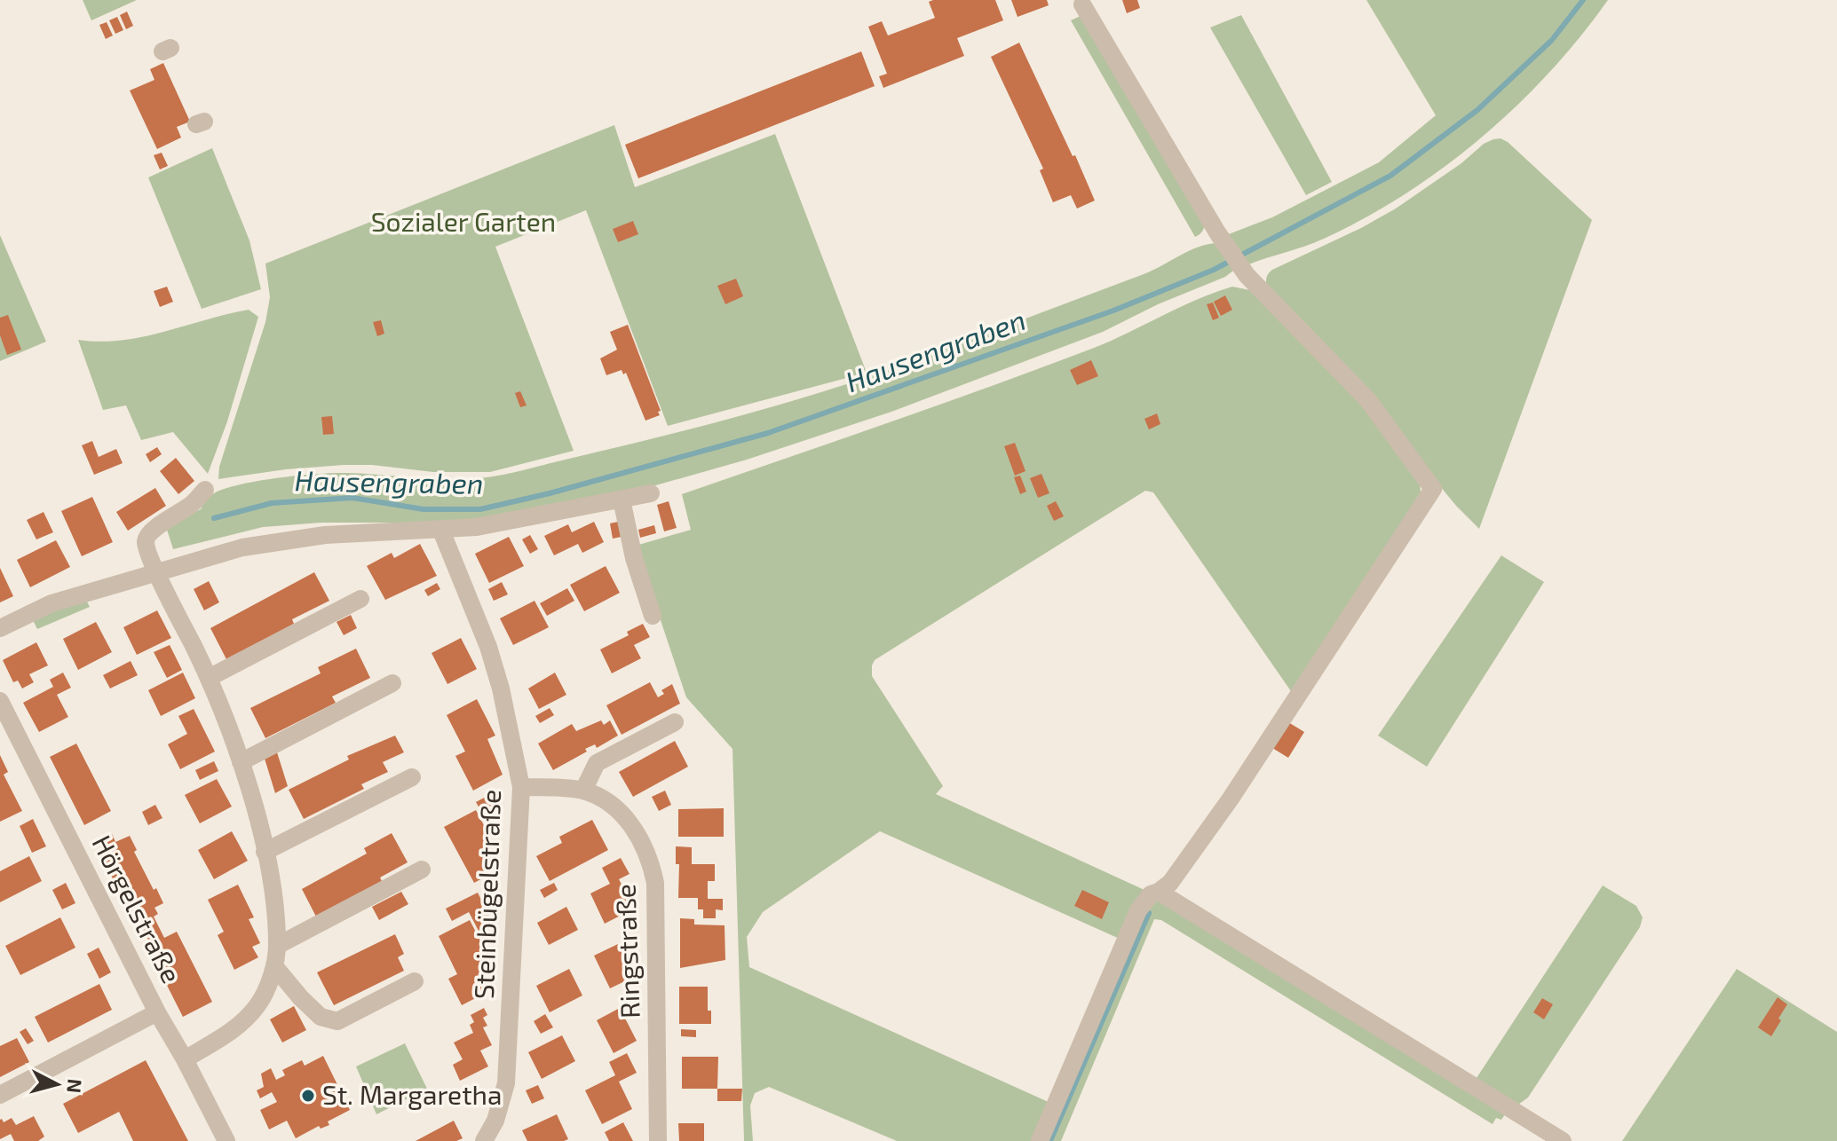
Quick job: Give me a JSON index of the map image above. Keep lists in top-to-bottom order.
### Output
{
  "streets": {
    "street": ["Steinbügelstraße", "Hörgelstraße", "Ringstraße"]
  },
  "crossings": [
    ["Steinbügelstraße", "Ringstraße"]
  ],
  "water": ["Hausengraben"],
  "parks": ["Sozialer Garten"],
  "places": ["St. Margaretha"],
  "north": "right"
}
